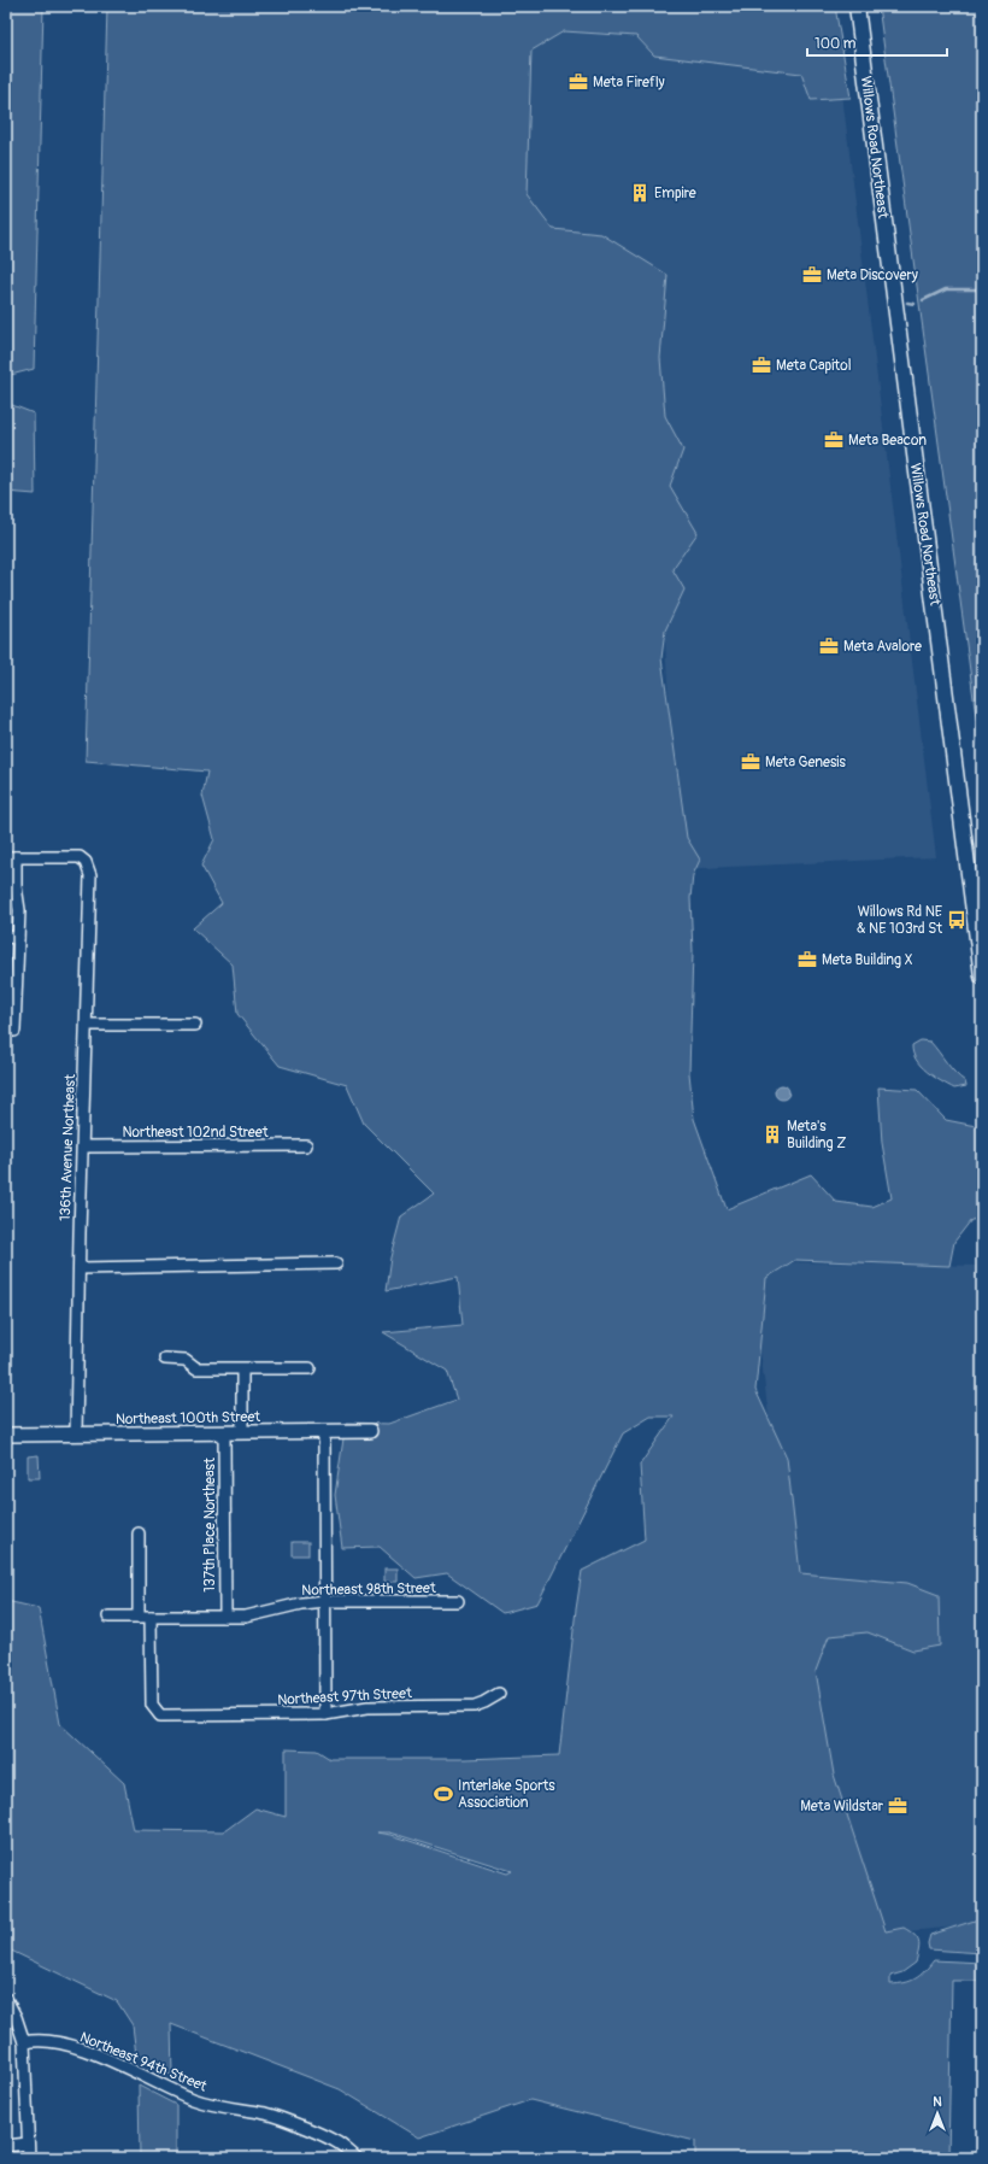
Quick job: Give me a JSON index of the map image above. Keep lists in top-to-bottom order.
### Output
{
  "streets": {
    "main road": ["Willows Road Northeast"],
    "street": [
      "Northeast 102nd Street",
      "136th Avenue Northeast",
      "Northeast 100th Street",
      "137th Place Northeast",
      "Northeast 98th Street",
      "Northeast 97th Street",
      "Northeast 94th Street"
    ]
  },
  "crossings": [
    ["Northeast 102nd Street", "136th Avenue Northeast"],
    ["136th Avenue Northeast", "Northeast 100th Street"],
    ["Northeast 100th Street", "137th Place Northeast"],
    ["137th Place Northeast", "Northeast 98th Street"],
    ["Northeast 98th Street", "Northeast 97th Street"]
  ],
  "places": {
    "office": [
      "Meta Firefly",
      "Meta Discovery",
      "Meta Capitol",
      "Meta Beacon",
      "Meta Avalore",
      "Meta Genesis",
      "Meta Building X",
      "Meta Wildstar"
    ],
    "building": ["Empire", "Meta's Building Z"],
    "bus stop": ["Willows Rd NE & NE 103rd St"],
    "sports": ["Interlake Sports Association"]
  },
  "scale_bar": "100 m",
  "north": "top"
}
